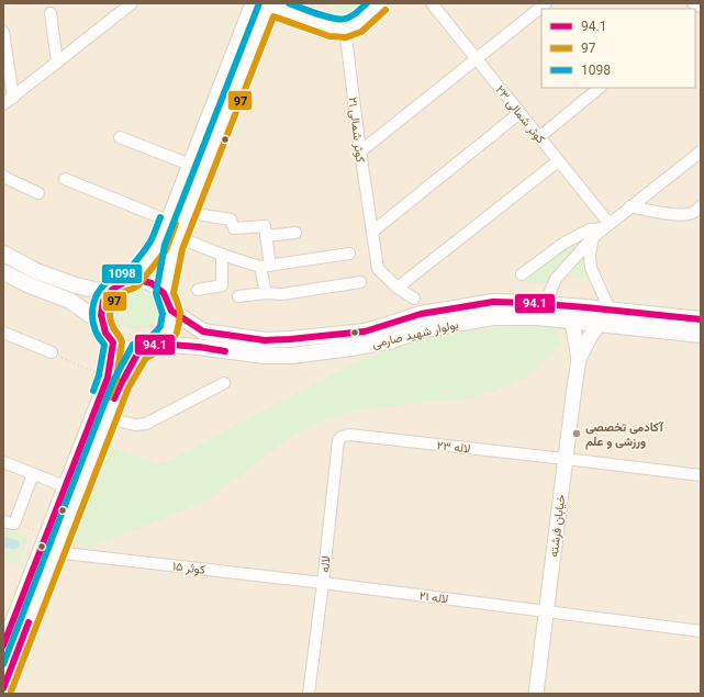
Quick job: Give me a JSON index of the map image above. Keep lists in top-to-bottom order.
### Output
{
  "streets": {
    "main road": ["بولوار شهید صارمی"],
    "street": [
      "کوثر شمالی ۲۳",
      "کوثر شمالی ۲۱",
      "لاله ۲۳",
      "خیابان فرشته",
      "لاله",
      "کوثر ۱۵",
      "لاله ۲۱"
    ]
  },
  "crossings": [
    ["بولوار شهید صارمی", "خیابان فرشته"],
    ["لاله ۲۳", "خیابان فرشته"],
    ["لاله ۲۳", "لاله"],
    ["خیابان فرشته", "لاله ۲۱"],
    ["لاله", "کوثر ۱۵"],
    ["لاله", "لاله ۲۱"],
    ["کوثر ۱۵", "لاله ۲۱"]
  ],
  "places": ["آکادمی تخصصی ورزشی و علم"],
  "lines": ["transit line 1098", "transit line 97", "transit line 94.1"],
  "legend": ["94.1", "97", "1098"]
}
